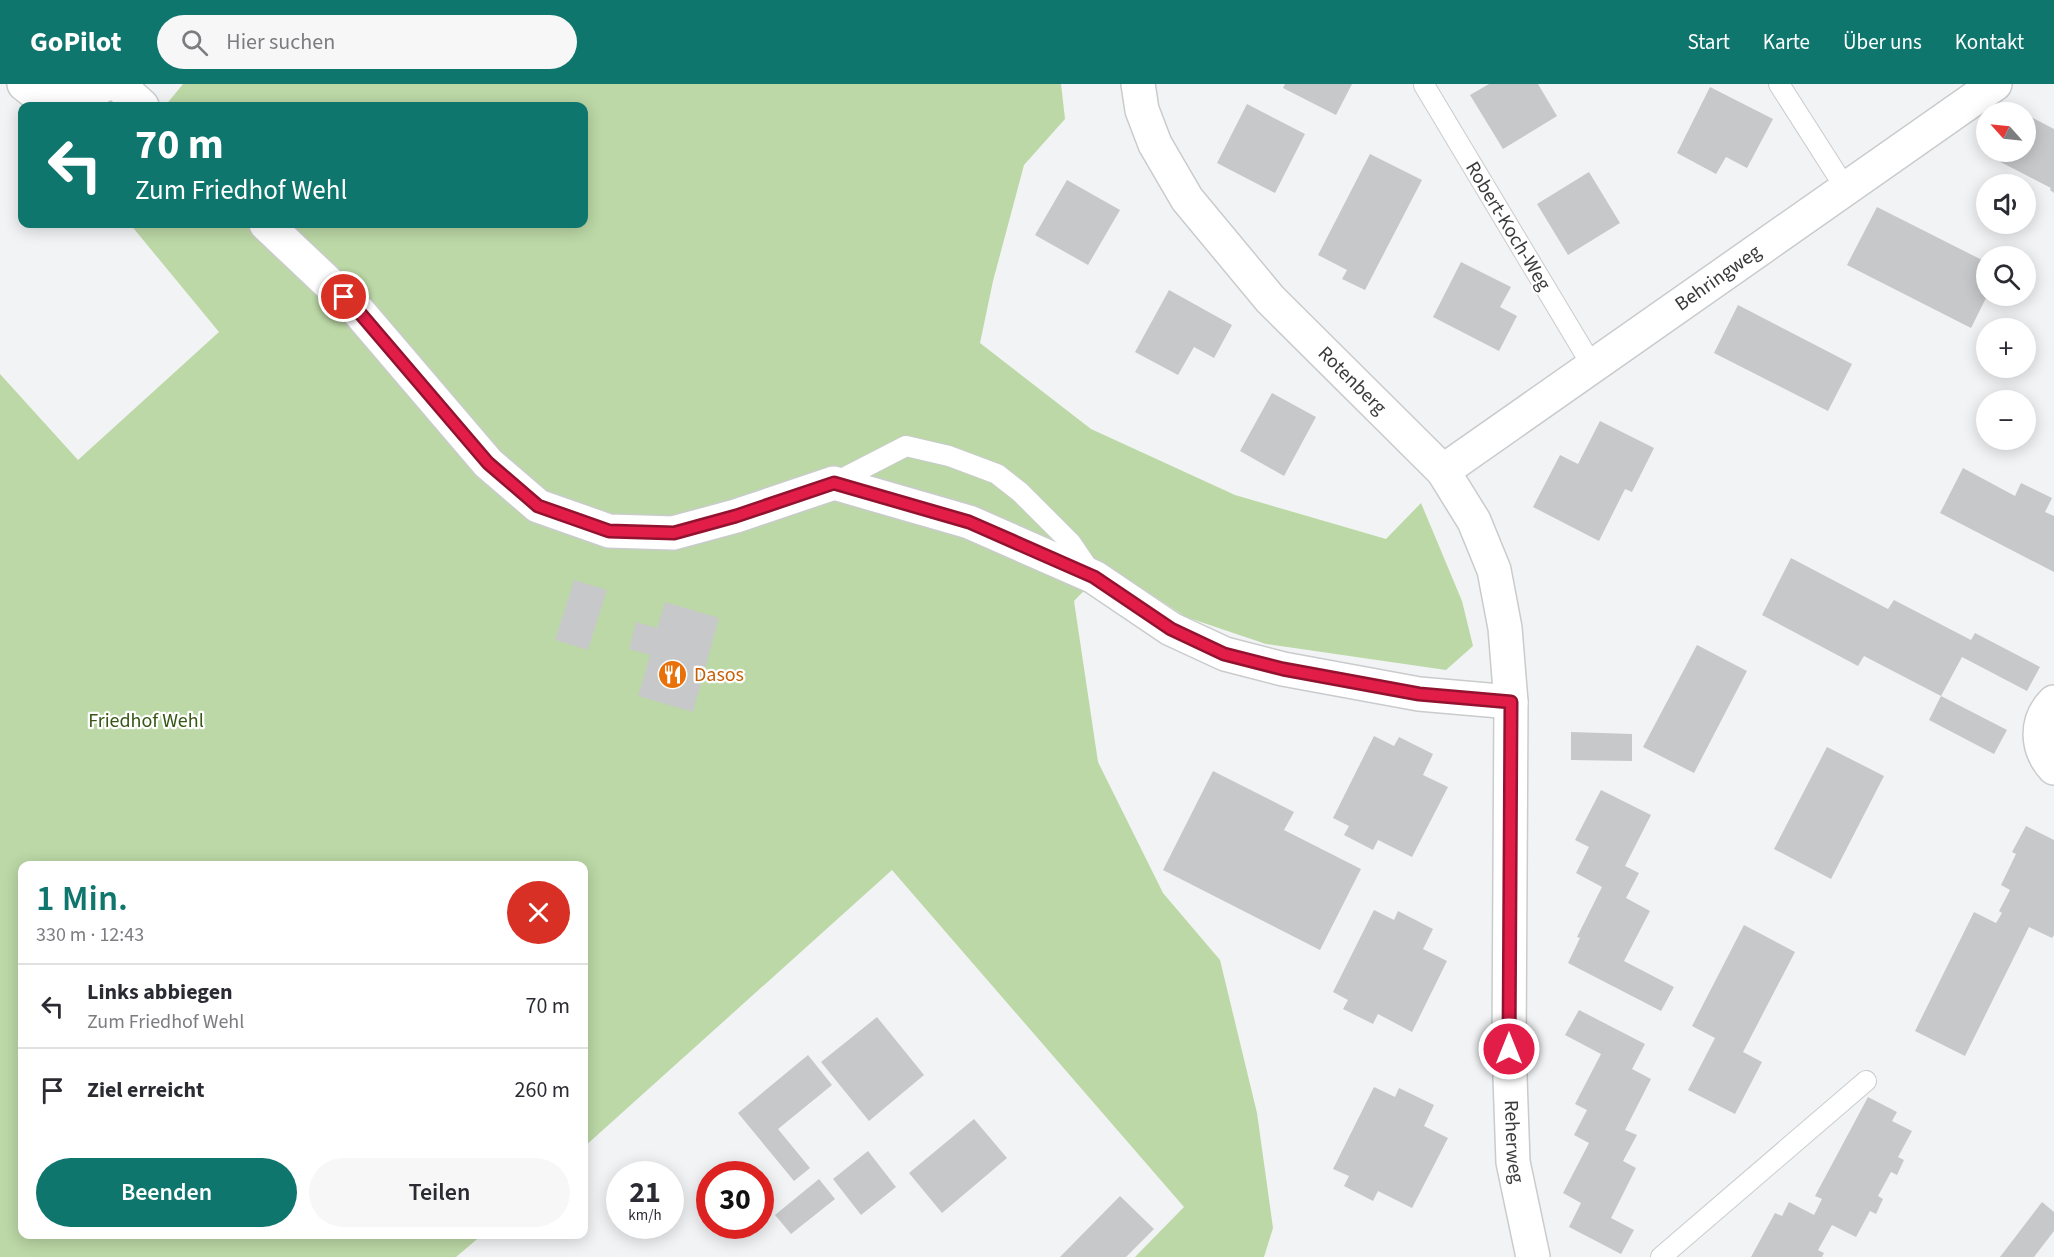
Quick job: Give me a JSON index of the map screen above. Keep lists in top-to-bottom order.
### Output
{
  "streets": {
    "street": ["Behringweg", "Rotenberg", "Reherweg"],
    "lane": ["Robert-Koch-Weg"]
  },
  "crossings": [
    ["Robert-Koch-Weg", "Behringweg"],
    ["Behringweg", "Rotenberg"],
    ["Rotenberg", "Reherweg"]
  ],
  "parks": ["Friedhof Wehl"],
  "places": {
    "restaurant": ["Dasos"]
  },
  "north": "top left",
  "page": {
    "header": "GoPilot",
    "search": "Hier suchen",
    "nav": [
      "Start",
      "Karte",
      "Über uns",
      "Kontakt"
    ],
    "map_buttons": ["+", "−"],
    "turn": ["70 m", "Zum Friedhof Wehl"],
    "heading": ["1 Min.", "330 m · 12:43"],
    "list": [
      {
        "name": "Links abbiegen",
        "note": "Zum Friedhof Wehl",
        "value": "70 m"
      },
      {
        "name": "Ziel erreicht",
        "value": "260 m"
      }
    ],
    "buttons": ["Beenden", "Teilen"],
    "speed": "21 km/h",
    "limit": "30"
  }
}
